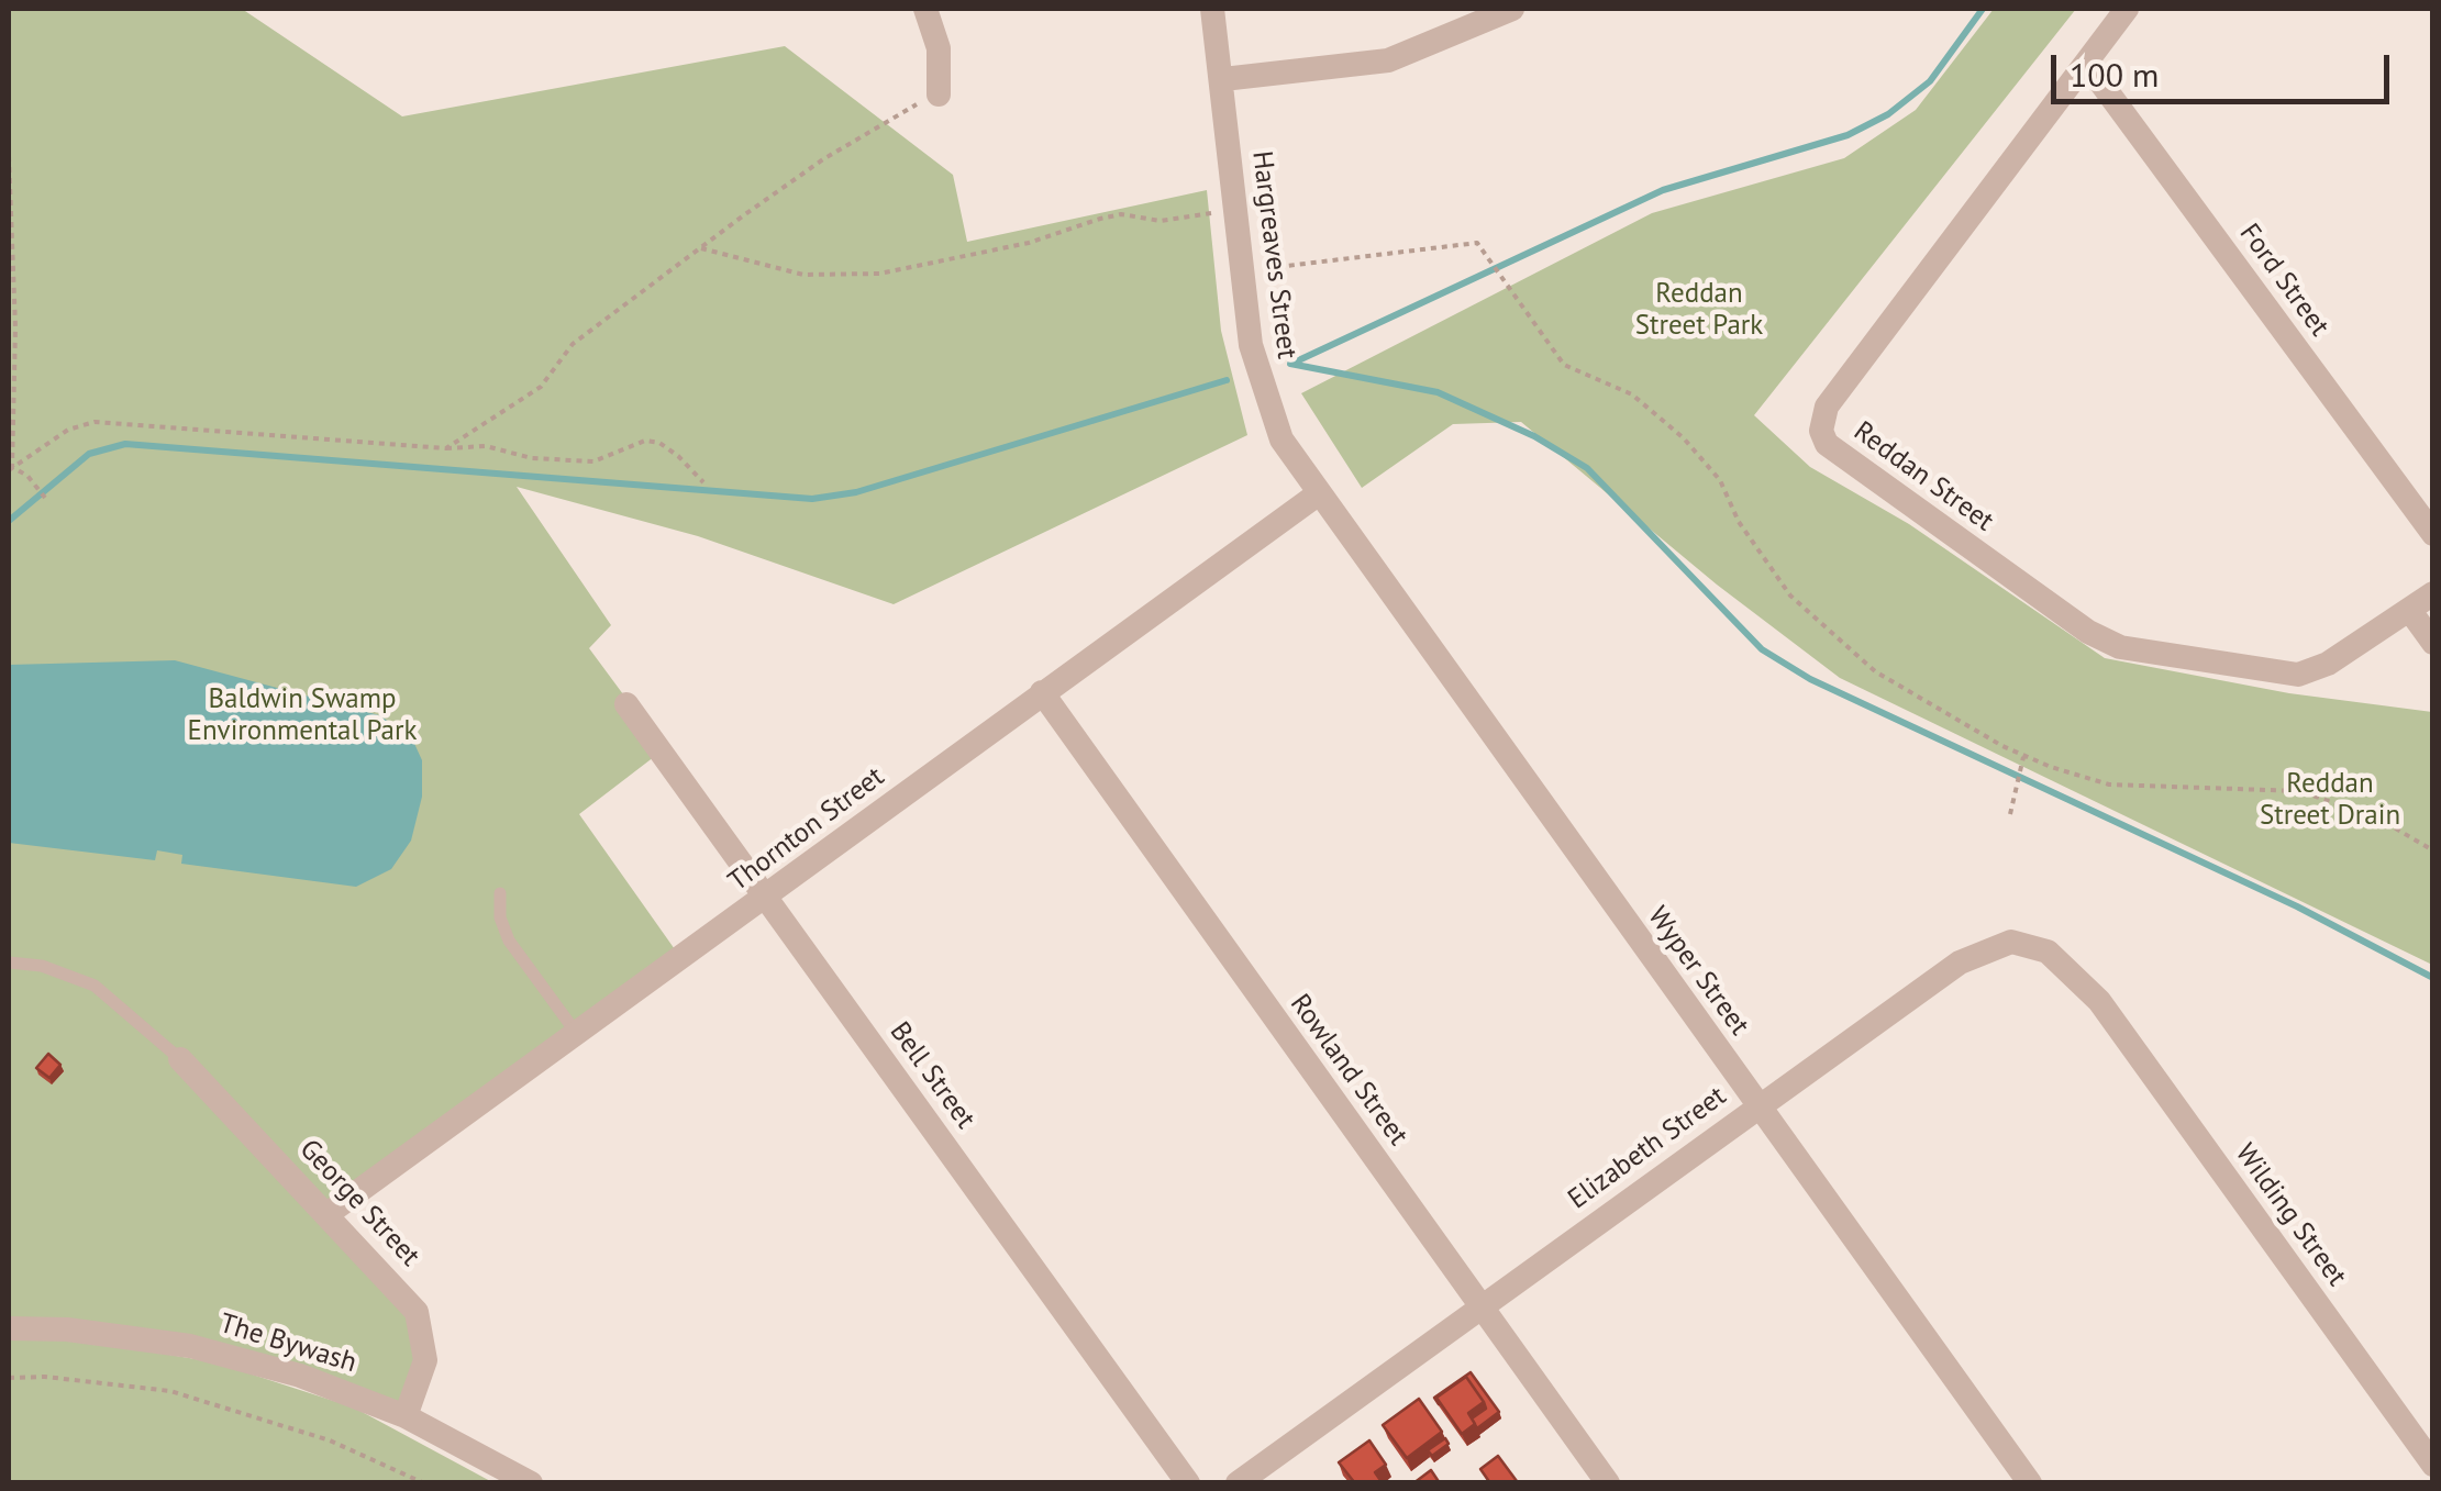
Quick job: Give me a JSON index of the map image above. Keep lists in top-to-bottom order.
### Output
{
  "streets": {
    "street": [
      "Hargreaves Street",
      "Ford Street",
      "Reddan Street",
      "Thornton Street",
      "Wyper Street",
      "Rowland Street",
      "Bell Street",
      "Elizabeth Street",
      "George Street",
      "Wilding Street",
      "The Bywash"
    ]
  },
  "crossings": [
    ["Hargreaves Street", "Thornton Street"],
    ["Hargreaves Street", "Wyper Street"],
    ["Ford Street", "Reddan Street"],
    ["Thornton Street", "Wyper Street"],
    ["Thornton Street", "Rowland Street"],
    ["Thornton Street", "Bell Street"],
    ["Thornton Street", "George Street"],
    ["Wyper Street", "Elizabeth Street"],
    ["Rowland Street", "Elizabeth Street"],
    ["Elizabeth Street", "Wilding Street"],
    ["George Street", "The Bywash"]
  ],
  "parks": ["Reddan Street Park", "Baldwin Swamp Environmental Park", "Reddan Street Drain"],
  "scale_bar": "100 m"
}
